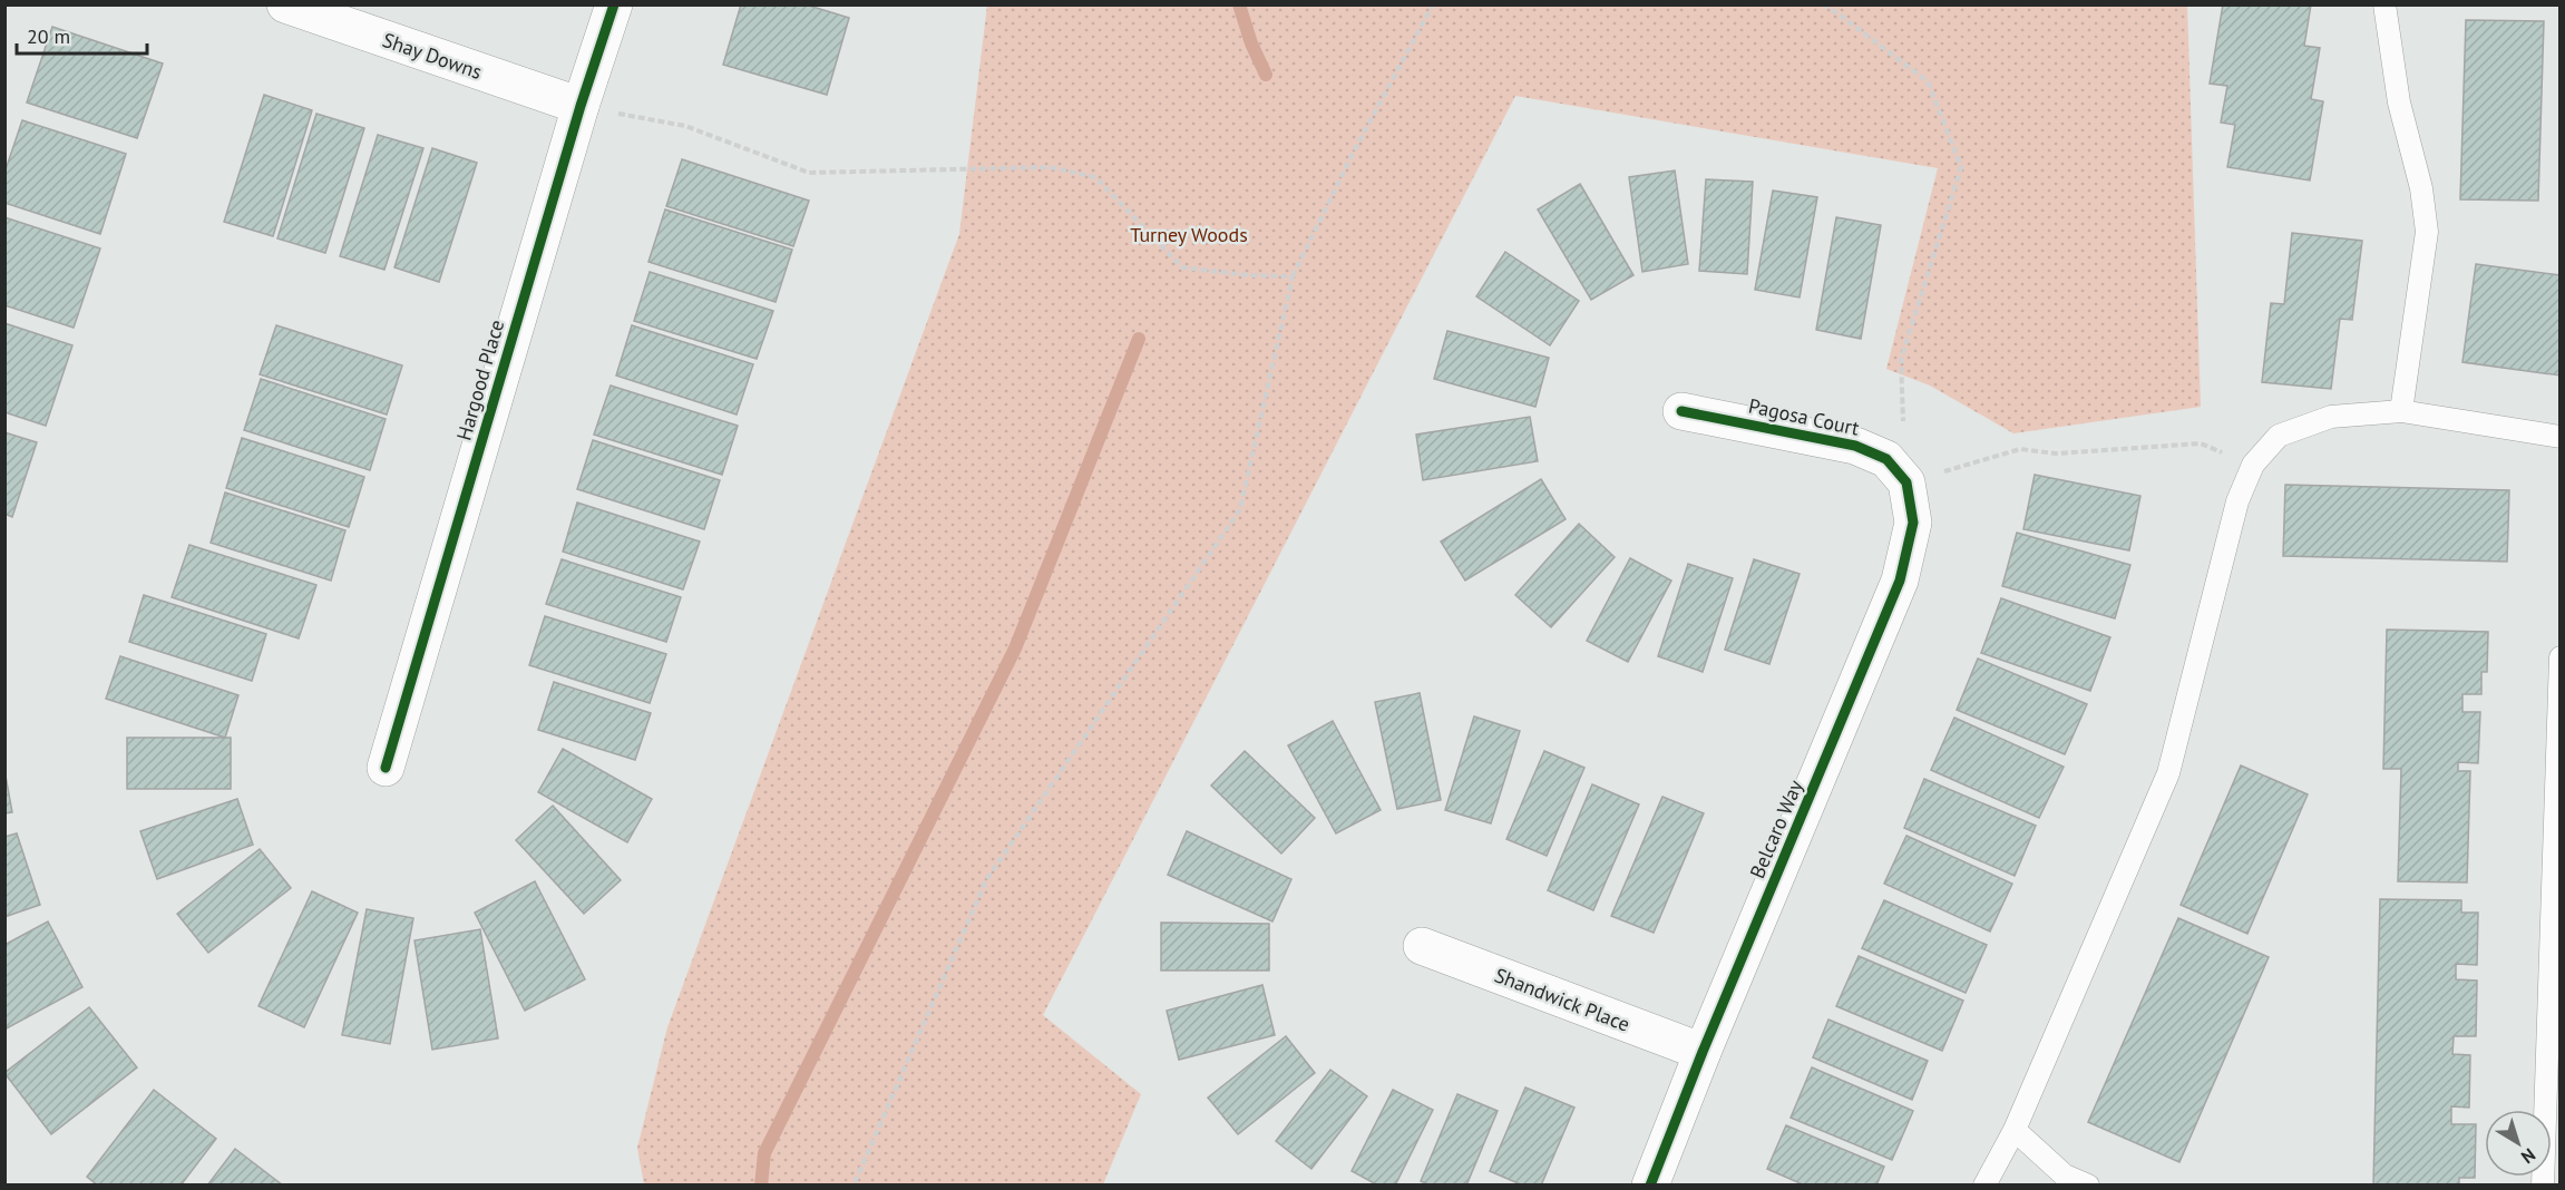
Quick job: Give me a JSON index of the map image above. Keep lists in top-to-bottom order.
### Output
{
  "streets": {
    "street": [
      "Shay Downs",
      "Hargood Place",
      "Pagosa Court",
      "Belcaro Way",
      "Shandwick Place"
    ]
  },
  "crossings": [
    ["Shay Downs", "Hargood Place"],
    ["Pagosa Court", "Belcaro Way"],
    ["Belcaro Way", "Shandwick Place"]
  ],
  "parks": ["Turney Woods"],
  "scale_bar": "20 m",
  "north": "bottom right"
}
